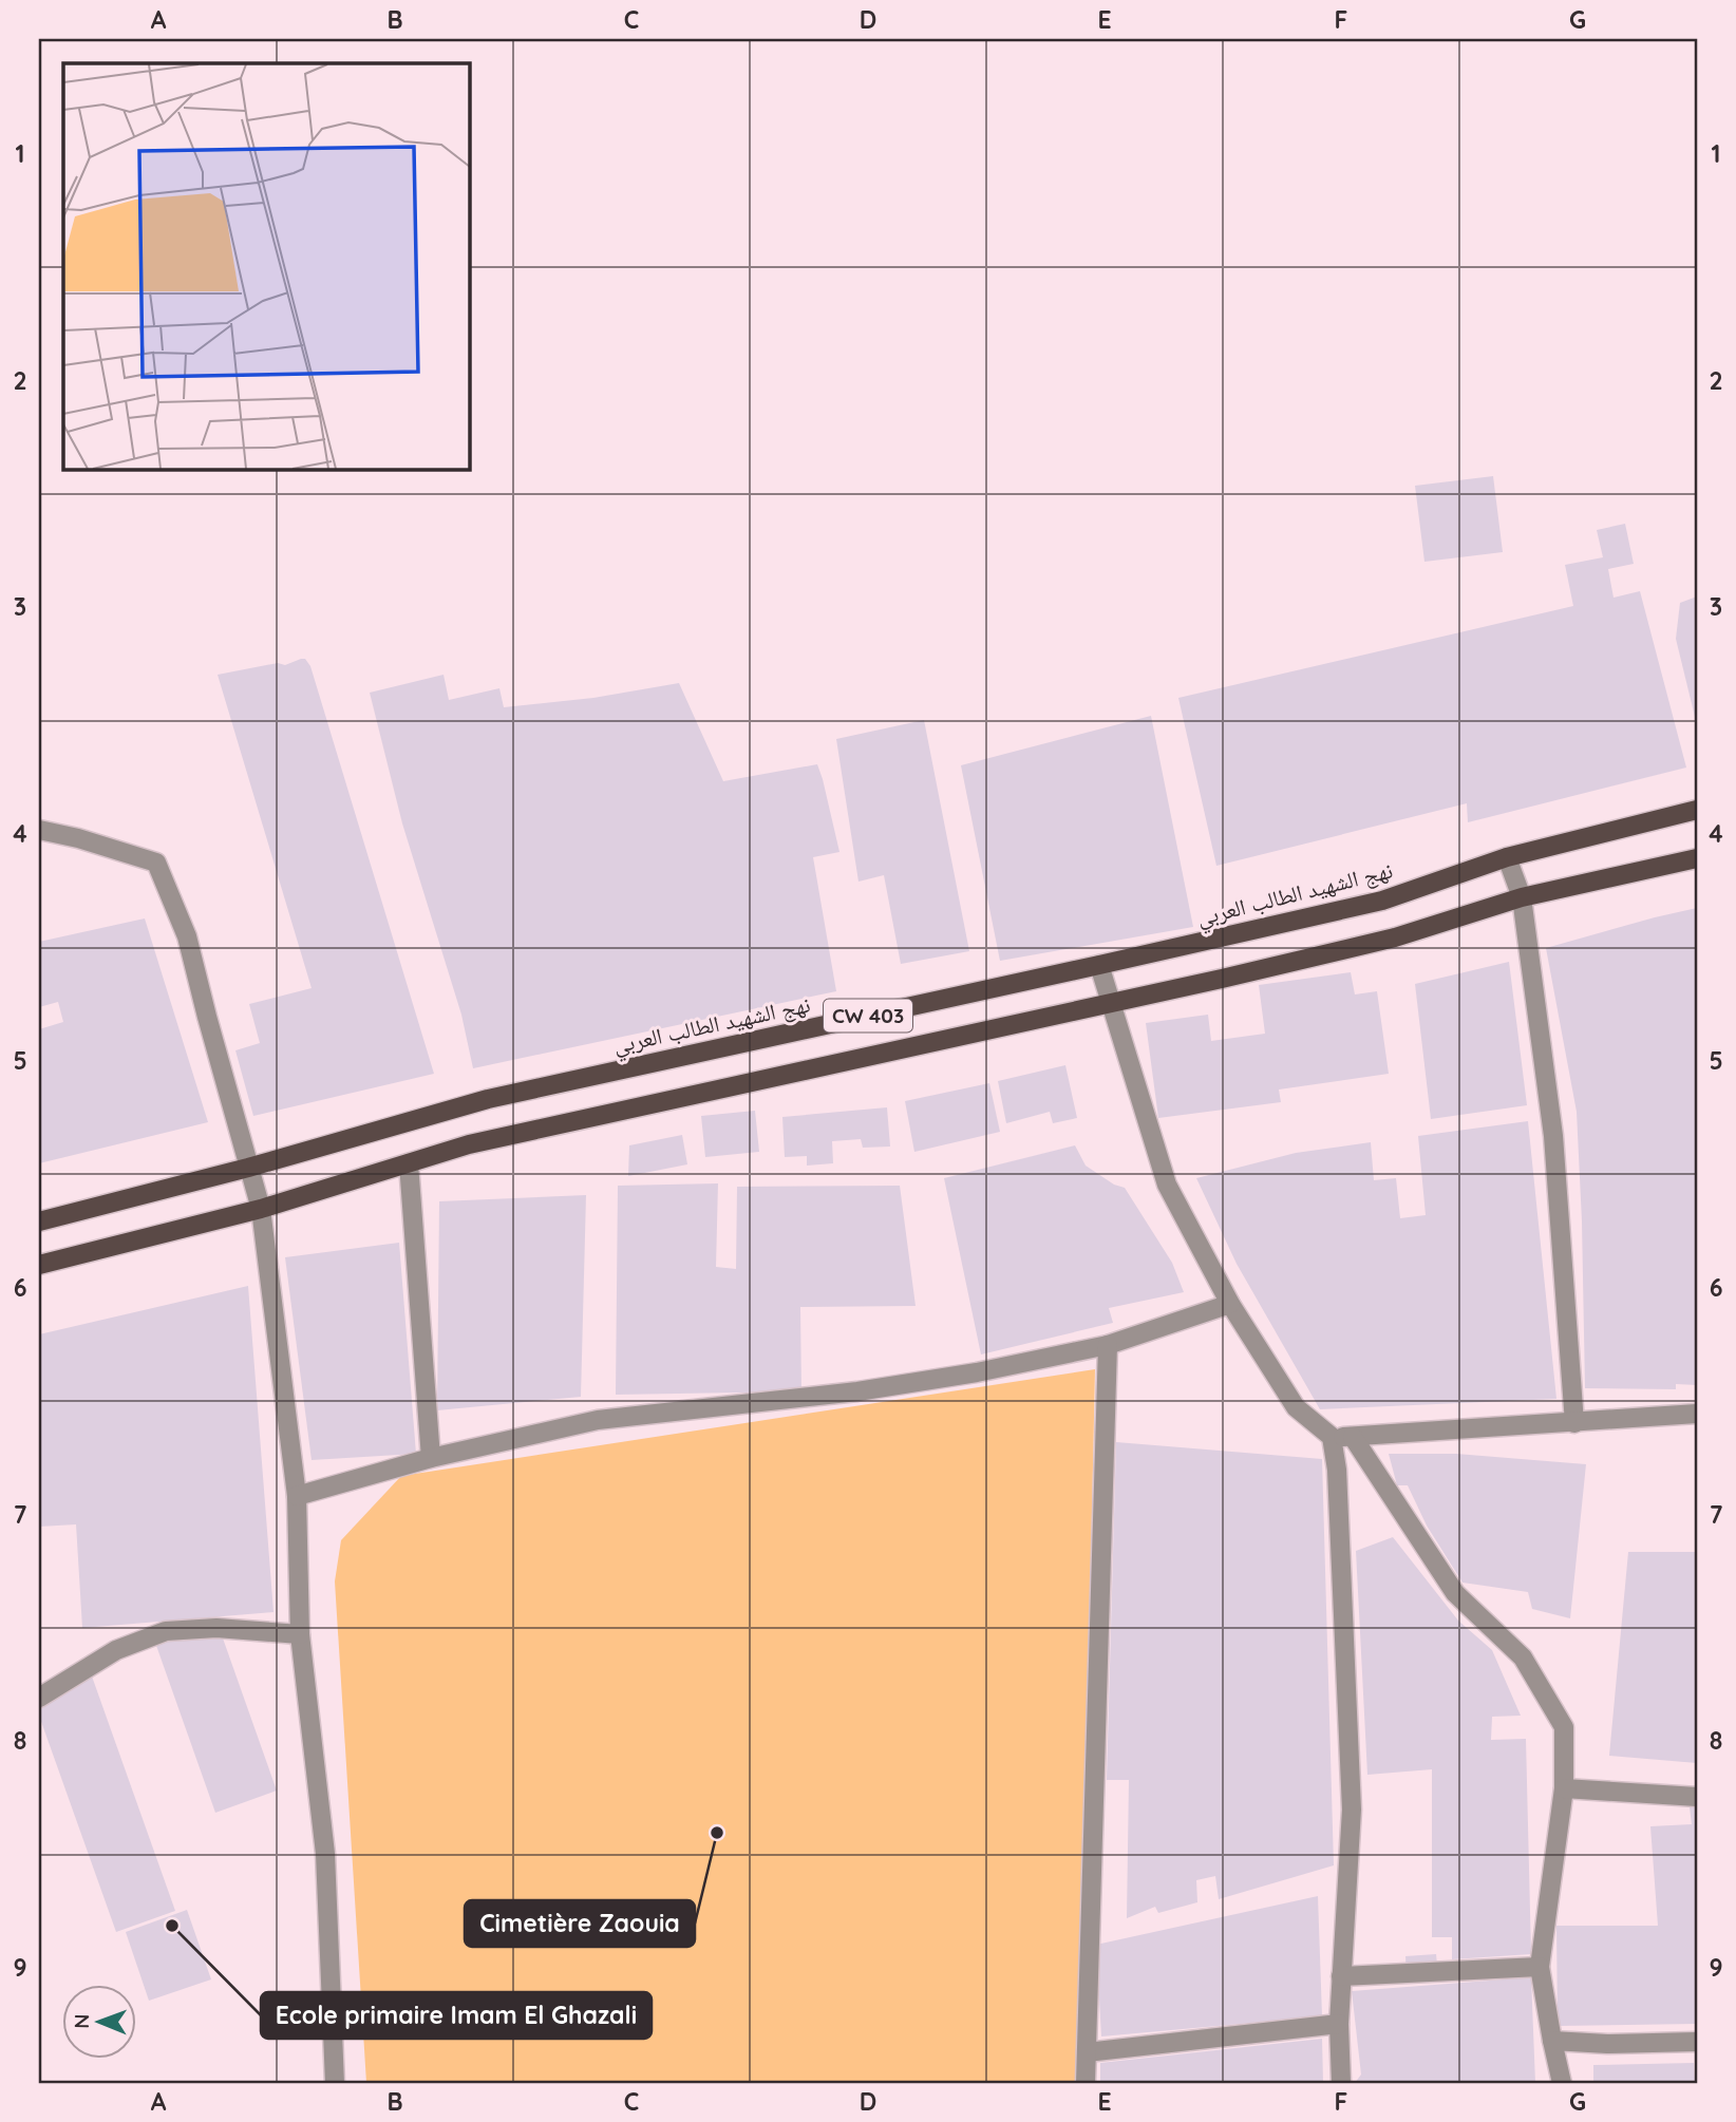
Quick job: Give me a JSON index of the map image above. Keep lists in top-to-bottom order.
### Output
{
  "streets": {
    "main road": ["نهج الشهيد الطالب العربي", "CW 403"]
  },
  "places": ["Cimetière Zaouia", "Ecole primaire Imam El Ghazali"],
  "north": "left",
  "grid": {
    "columns": [
      "A",
      "B",
      "C",
      "D",
      "E",
      "F",
      "G"
    ],
    "rows": [
      "1",
      "2",
      "3",
      "4",
      "5",
      "6",
      "7",
      "8",
      "9"
    ]
  }
}
